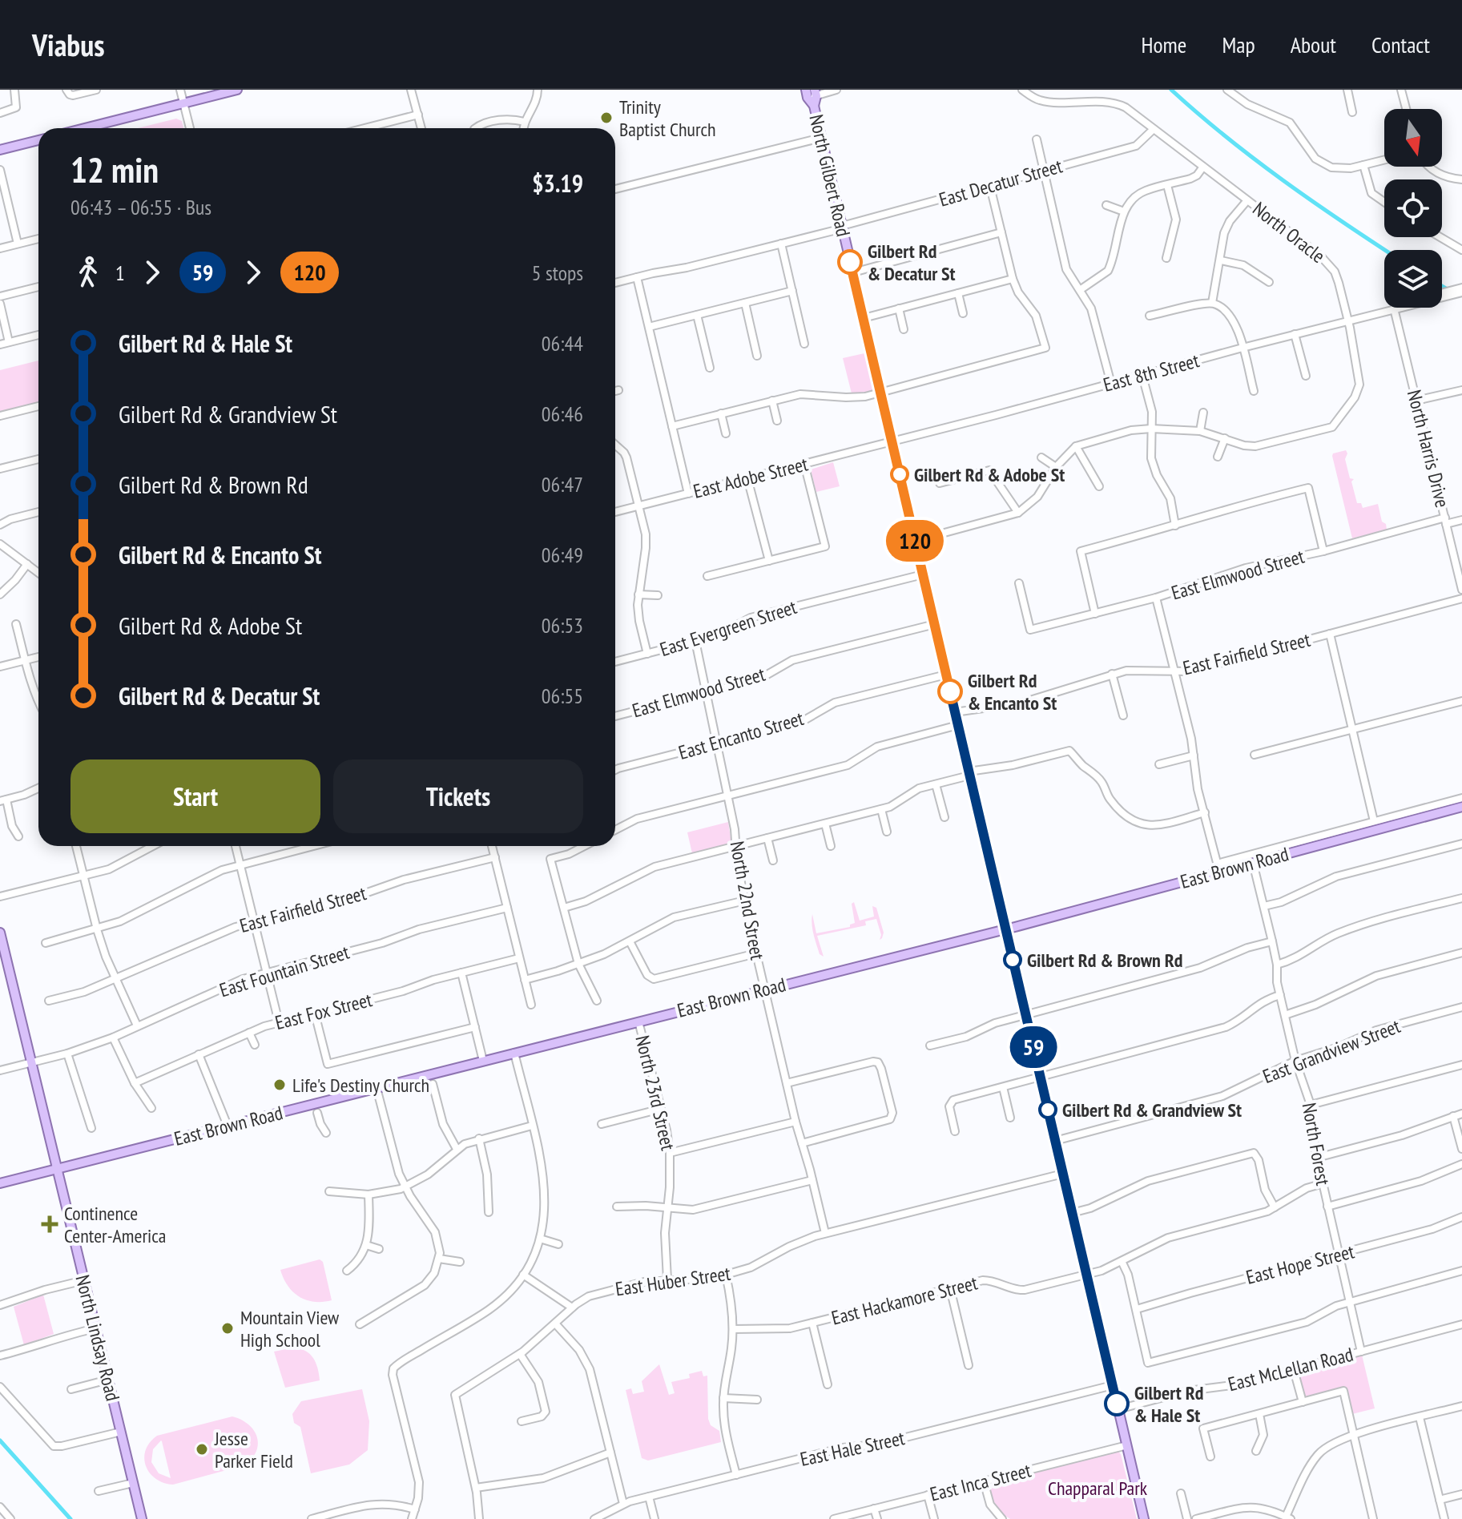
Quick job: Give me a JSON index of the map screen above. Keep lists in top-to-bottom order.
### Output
{
  "streets": {
    "main road": ["North Gilbert Road", "East Brown Road", "North Lindsay Road"],
    "street": [
      "East Decatur Street",
      "North Oracle",
      "East 8th Street",
      "North Harris Drive",
      "East Adobe Street",
      "East Elmwood Street",
      "East Evergreen Street",
      "East Fairfield Street",
      "East Encanto Street",
      "North 22nd Street",
      "East Fountain Street",
      "East Fox Street",
      "East Grandview Street",
      "North 23rd Street",
      "North Forest",
      "East Hope Street",
      "East Huber Street",
      "East Hackamore Street",
      "East McLellan Road",
      "East Hale Street",
      "East Inca Street"
    ]
  },
  "crossings": [
    ["North Gilbert Road", "East Decatur Street"],
    ["North Gilbert Road", "East 8th Street"],
    ["North Gilbert Road", "East Adobe Street"],
    ["North Gilbert Road", "East Elmwood Street"],
    ["North Gilbert Road", "East Evergreen Street"],
    ["North Gilbert Road", "East Fairfield Street"],
    ["North Gilbert Road", "East Encanto Street"],
    ["North Gilbert Road", "East Brown Road"],
    ["North Gilbert Road", "East Grandview Street"],
    ["North Gilbert Road", "East Huber Street"],
    ["North Gilbert Road", "East Hackamore Street"],
    ["North Gilbert Road", "East McLellan Road"],
    ["North Gilbert Road", "East Hale Street"],
    ["North Gilbert Road", "East Inca Street"],
    ["East Decatur Street", "North Oracle"],
    ["North Oracle", "East 8th Street"],
    ["East 8th Street", "North Harris Drive"],
    ["East 8th Street", "East Adobe Street"],
    ["North Harris Drive", "East Elmwood Street"],
    ["East Elmwood Street", "North 22nd Street"],
    ["East Evergreen Street", "North 22nd Street"],
    ["East Encanto Street", "North 22nd Street"],
    ["East Brown Road", "North 22nd Street"],
    ["East Brown Road", "North 23rd Street"],
    ["East Brown Road", "North Forest"],
    ["East Brown Road", "North Lindsay Road"],
    ["North 22nd Street", "East Huber Street"],
    ["East Fountain Street", "North Lindsay Road"],
    ["East Grandview Street", "North Forest"],
    ["North 23rd Street", "East Huber Street"],
    ["North Forest", "East Hope Street"],
    ["North Forest", "East Hackamore Street"],
    ["North Forest", "East McLellan Road"]
  ],
  "parks": ["Chapparal Park"],
  "places": {
    "other": [
      "Trinity Baptist Church",
      "Gilbert Rd & Decatur St",
      "Gilbert Rd & Adobe St",
      "Gilbert Rd & Encanto St",
      "Gilbert Rd & Brown Rd",
      "Life's Destiny Church",
      "Gilbert Rd & Grandview St",
      "Mountain View High School",
      "Gilbert Rd & Hale St",
      "Jesse Parker Field"
    ],
    "health": ["Continence Center-America"]
  },
  "lines": ["bus line 120", "bus line 59"],
  "north": "bottom",
  "page": {
    "header": "Viabus",
    "nav": [
      "Home",
      "Map",
      "About",
      "Contact"
    ],
    "on_map": ["59", "120"],
    "heading": ["12 min", "06:43 – 06:55 · Bus", "$3.19"],
    "legs": [
      "1",
      "59",
      "120",
      "5 stops"
    ],
    "list": [
      {
        "name": "Gilbert Rd & Hale St",
        "value": "06:44"
      },
      {
        "name": "Gilbert Rd & Grandview St",
        "value": "06:46"
      },
      {
        "name": "Gilbert Rd & Brown Rd",
        "value": "06:47"
      },
      {
        "name": "Gilbert Rd & Encanto St",
        "value": "06:49"
      },
      {
        "name": "Gilbert Rd & Adobe St",
        "value": "06:53"
      },
      {
        "name": "Gilbert Rd & Decatur St",
        "value": "06:55"
      }
    ],
    "buttons": ["Start", "Tickets"]
  }
}
